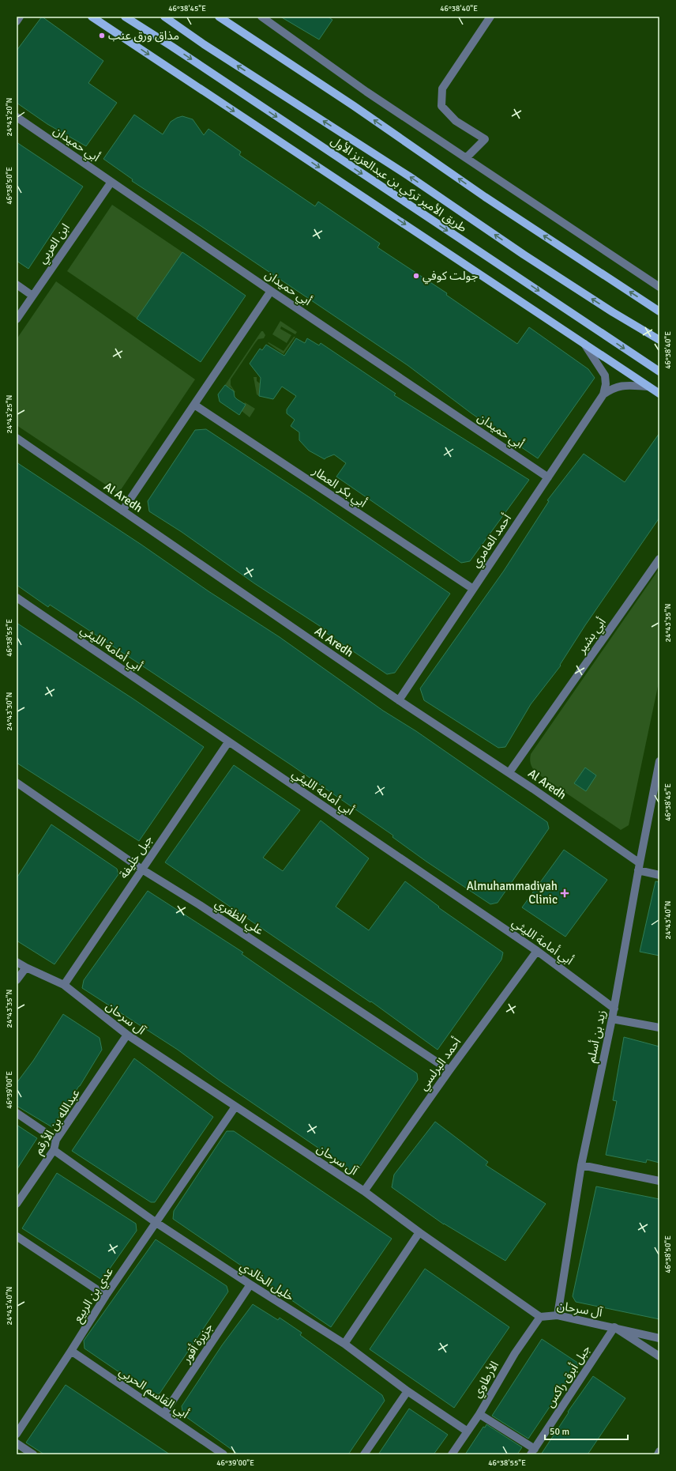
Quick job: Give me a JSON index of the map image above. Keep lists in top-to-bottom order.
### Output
{
  "streets": {
    "main road": ["طريق الأمير تركي بن عبدالعزيز الأول"],
    "street": [
      "أبي حميدان",
      "ابن العربي",
      "أبي بكر العطار",
      "Al Aredh",
      "أحمد العامري",
      "أبي بشير",
      "أبي أمامة الليثي",
      "جبل خليفة",
      "علي الظفري",
      "آل سرحان",
      "زيد بن أسلم",
      "أحمد البرلسي",
      "عبدالله بن الأرقم",
      "خليل الخالدي",
      "عدي بن الربيع",
      "جزيرة أقور",
      "جبل أبرق راكس",
      "الأرطاوي",
      "أبي القاسم الحربي"
    ]
  },
  "crossings": [
    ["أبي حميدان", "ابن العربي"],
    ["أبي حميدان", "أحمد العامري"],
    ["أبي بكر العطار", "أحمد العامري"],
    ["Al Aredh", "أحمد العامري"],
    ["Al Aredh", "أبي بشير"],
    ["Al Aredh", "زيد بن أسلم"],
    ["أبي أمامة الليثي", "جبل خليفة"],
    ["أبي أمامة الليثي", "زيد بن أسلم"],
    ["أبي أمامة الليثي", "أحمد البرلسي"],
    ["جبل خليفة", "علي الظفري"],
    ["جبل خليفة", "آل سرحان"],
    ["علي الظفري", "أحمد البرلسي"],
    ["آل سرحان", "زيد بن أسلم"],
    ["آل سرحان", "أحمد البرلسي"],
    ["آل سرحان", "عبدالله بن الأرقم"],
    ["آل سرحان", "عدي بن الربيع"],
    ["آل سرحان", "جبل أبرق راكس"],
    ["آل سرحان", "الأرطاوي"],
    ["عبدالله بن الأرقم", "خليل الخالدي"],
    ["خليل الخالدي", "عدي بن الربيع"],
    ["خليل الخالدي", "جزيرة أقور"],
    ["خليل الخالدي", "الأرطاوي"],
    ["عدي بن الربيع", "أبي القاسم الحربي"],
    ["جزيرة أقور", "أبي القاسم الحربي"]
  ],
  "places": {
    "other": ["مذاق ورق عنب", "جولت كوفي"],
    "health": ["Almuhammadiyah Clinic"]
  },
  "scale_bar": "50 m",
  "coordinates": [
    "46°38'45\"E",
    "46°38'40\"E",
    "24°43'20\"N",
    "46°38'50\"E",
    "24°43'25\"N",
    "24°43'35\"N",
    "46°38'55\"E",
    "24°43'30\"N",
    "24°43'40\"N",
    "46°39'00\"E"
  ]
}
